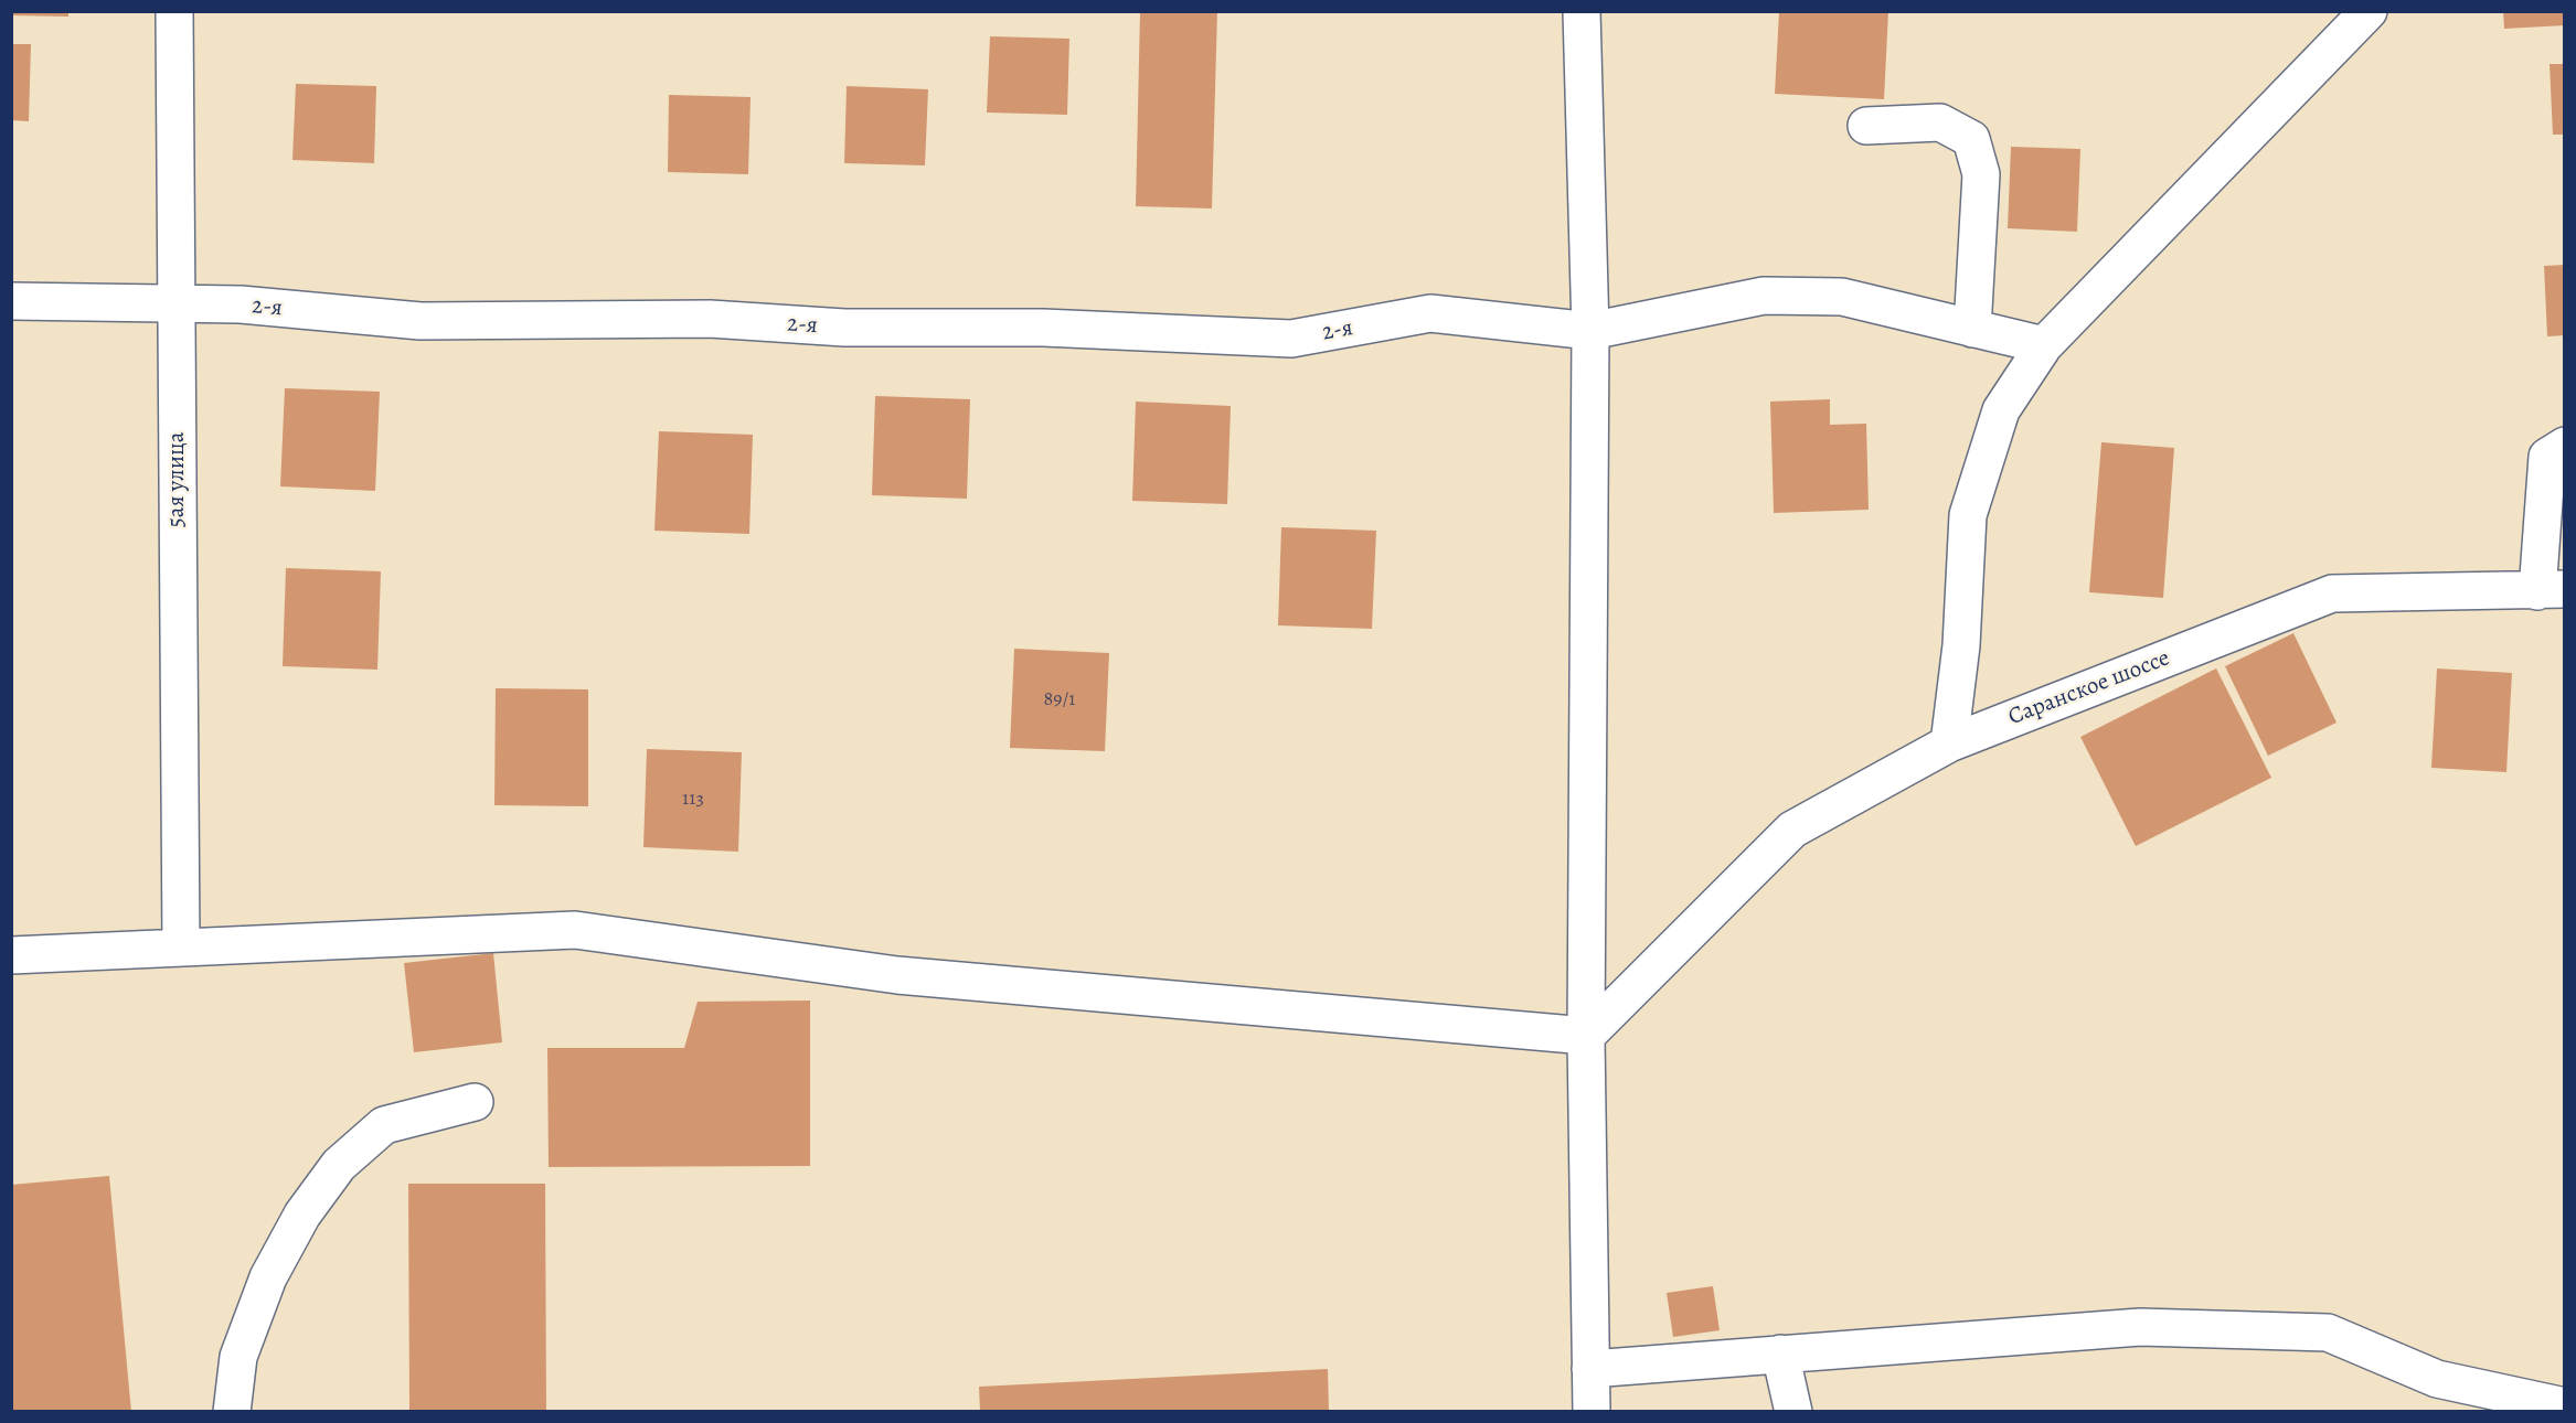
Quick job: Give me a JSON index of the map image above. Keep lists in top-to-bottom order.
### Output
{
  "streets": {
    "street": ["2-я", "5ая улица", "Саранское шоссе"]
  },
  "crossings": [
    ["2-я", "5ая улица"]
  ],
  "house_numbers": ["89/1", "113"]
}
